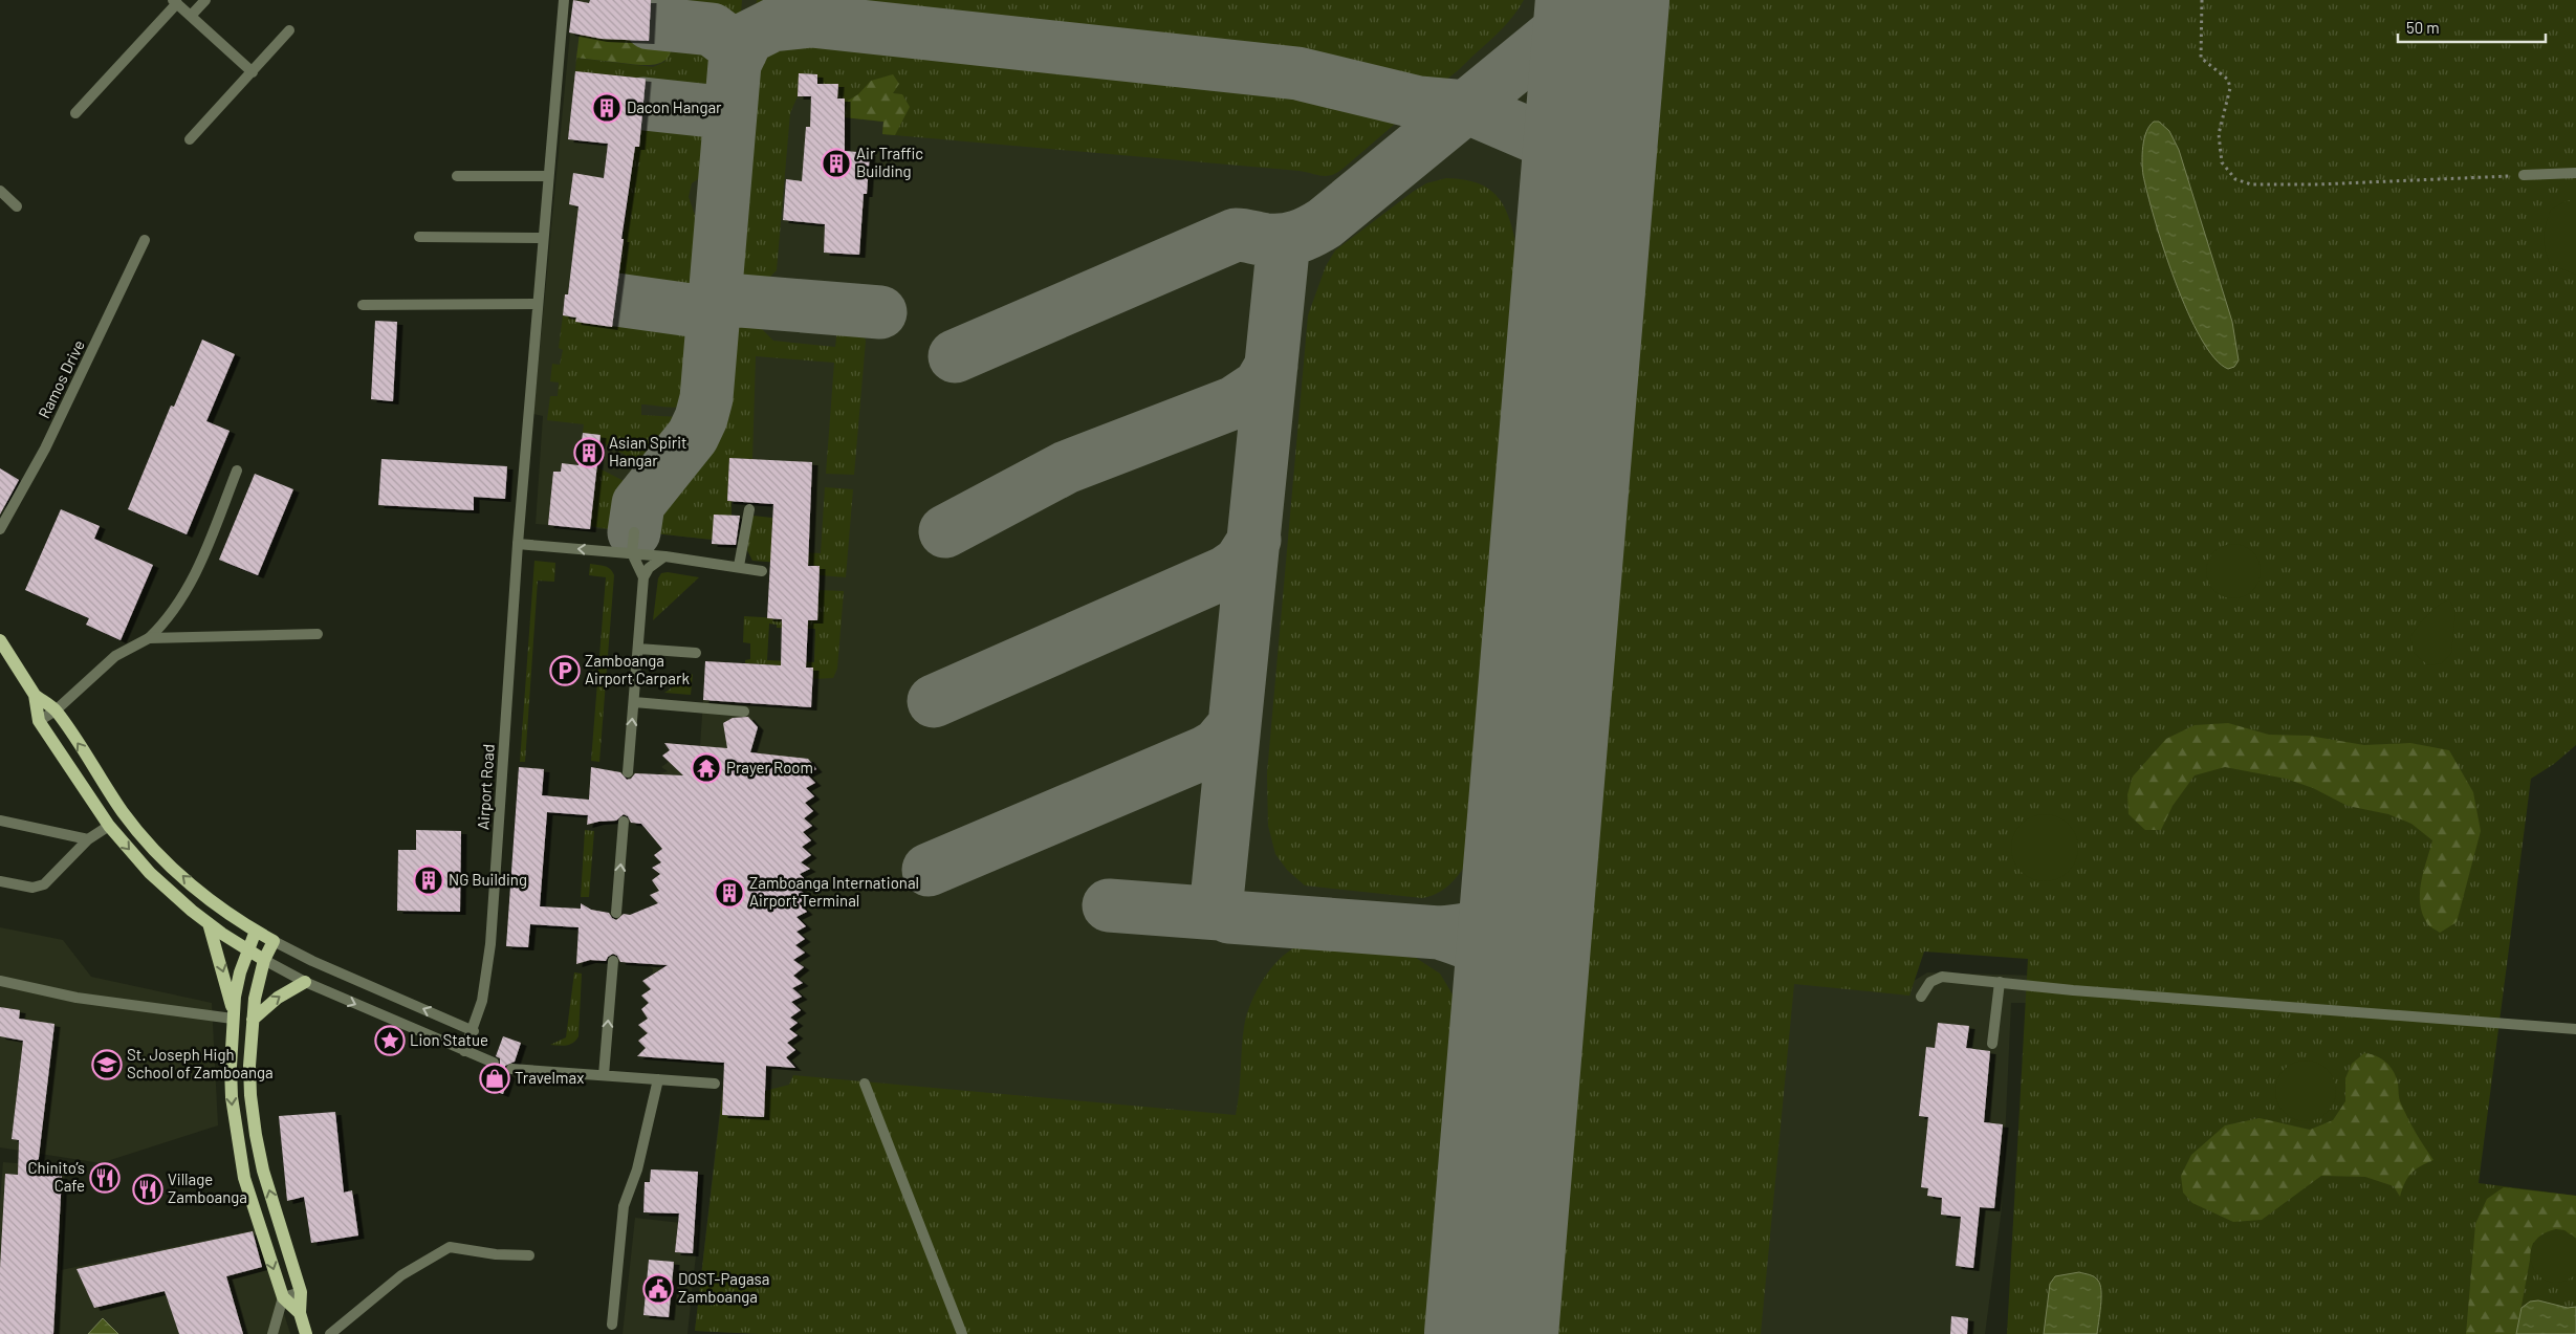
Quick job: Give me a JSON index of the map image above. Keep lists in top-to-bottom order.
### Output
{
  "streets": {
    "street": ["Ramos Drive", "Airport Road"]
  },
  "places": {
    "building": [
      "Dacon Hangar",
      "Air Traffic Building",
      "Asian Spirit Hangar",
      "NG Building",
      "Zamboanga International Airport Terminal"
    ],
    "parking": ["Zamboanga Airport Carpark"],
    "temple": ["Prayer Room"],
    "place": ["Lion Statue"],
    "school or university": ["St. Joseph High School of Zamboanga"],
    "shop": ["Travelmax"],
    "restaurant": ["Chinito’s Cafe", "Village Zamboanga"],
    "public building": ["DOST-Pagasa Zamboanga"]
  },
  "scale_bar": "50 m"
}
